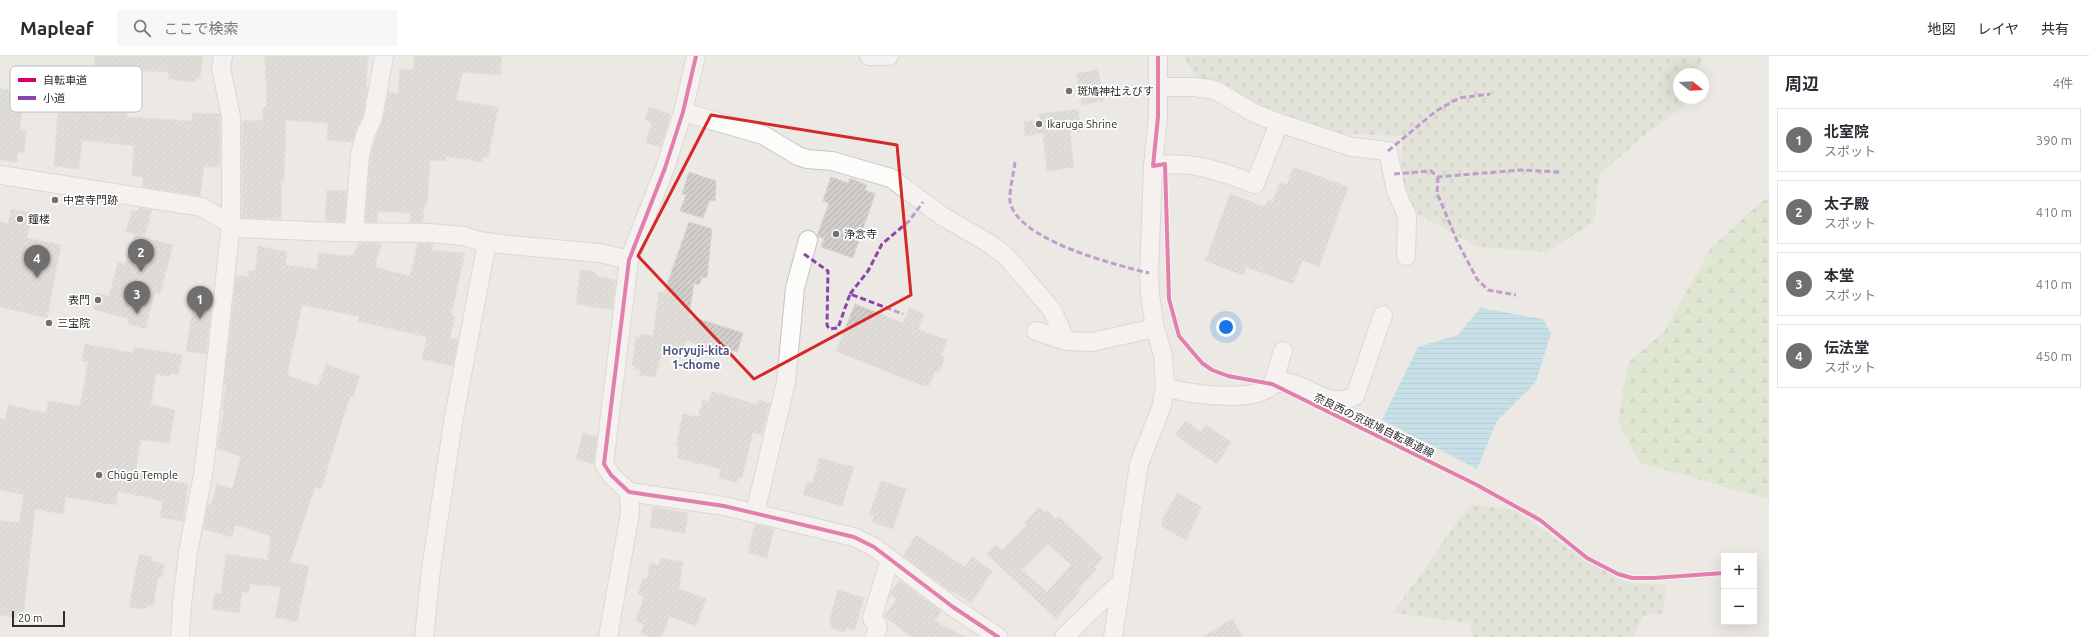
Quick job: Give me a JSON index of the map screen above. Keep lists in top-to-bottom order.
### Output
{
  "streets": {
    "cycle path": ["奈良西の京斑鳩自転車道線"]
  },
  "districts": ["Horyuji-kita 1-chome"],
  "places": [
    "斑鳩神社えびす",
    "Ikaruga Shrine",
    "中宮寺門跡",
    "鐘楼",
    "浄念寺",
    "表門",
    "三宝院",
    "Chūgū Temple"
  ],
  "legend": ["自転車道", "小道"],
  "scale_bar": "20 m",
  "north": "right",
  "page": {
    "header": "Mapleaf",
    "search": "ここで検索",
    "nav": ["地図", "レイヤ", "共有"],
    "heading": ["周辺", "4件"],
    "list": [
      {
        "mark": "1",
        "name": "北室院",
        "note": "スポット",
        "value": "390 m"
      },
      {
        "mark": "2",
        "name": "太子殿",
        "note": "スポット",
        "value": "410 m"
      },
      {
        "mark": "3",
        "name": "本堂",
        "note": "スポット",
        "value": "410 m"
      },
      {
        "mark": "4",
        "name": "伝法堂",
        "note": "スポット",
        "value": "450 m"
      }
    ],
    "pins": [
      "2",
      "4",
      "3",
      "1"
    ],
    "map_buttons": ["+", "−"],
    "scale": "20 m"
  }
}
